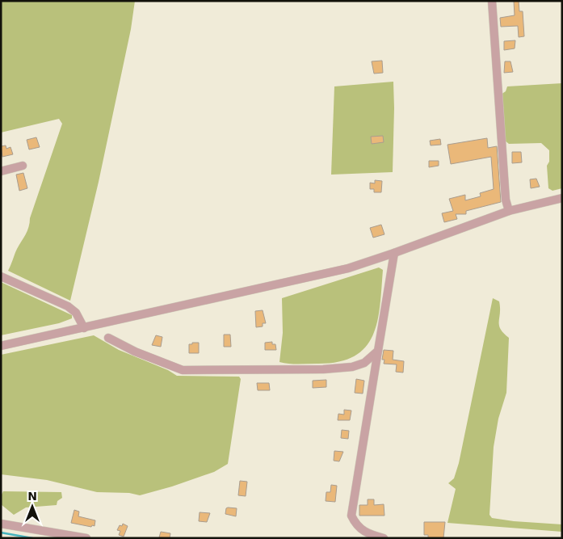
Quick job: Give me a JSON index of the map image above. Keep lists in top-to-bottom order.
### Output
{
  "north": "top"
}
